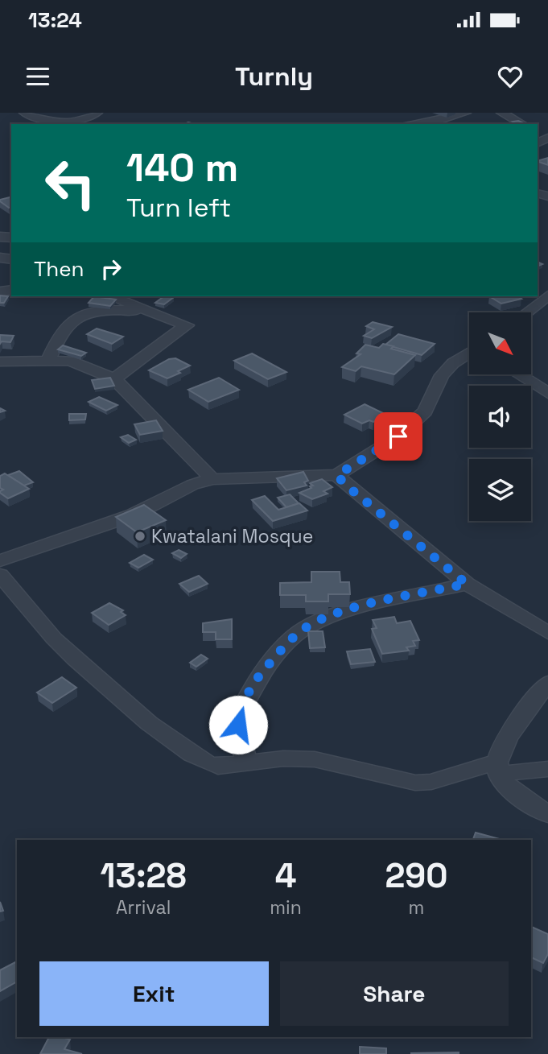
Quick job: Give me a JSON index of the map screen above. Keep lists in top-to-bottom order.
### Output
{
  "places": ["Kwatalani Mosque"],
  "north": "bottom right",
  "page": {
    "status": "13:24",
    "header": "Turnly",
    "turn": ["140 m", "Turn left"],
    "then": "Then",
    "eta": [
      "13:28",
      "Arrival",
      "4",
      "min",
      "290",
      "m"
    ],
    "buttons": ["Exit", "Share"]
  }
}
